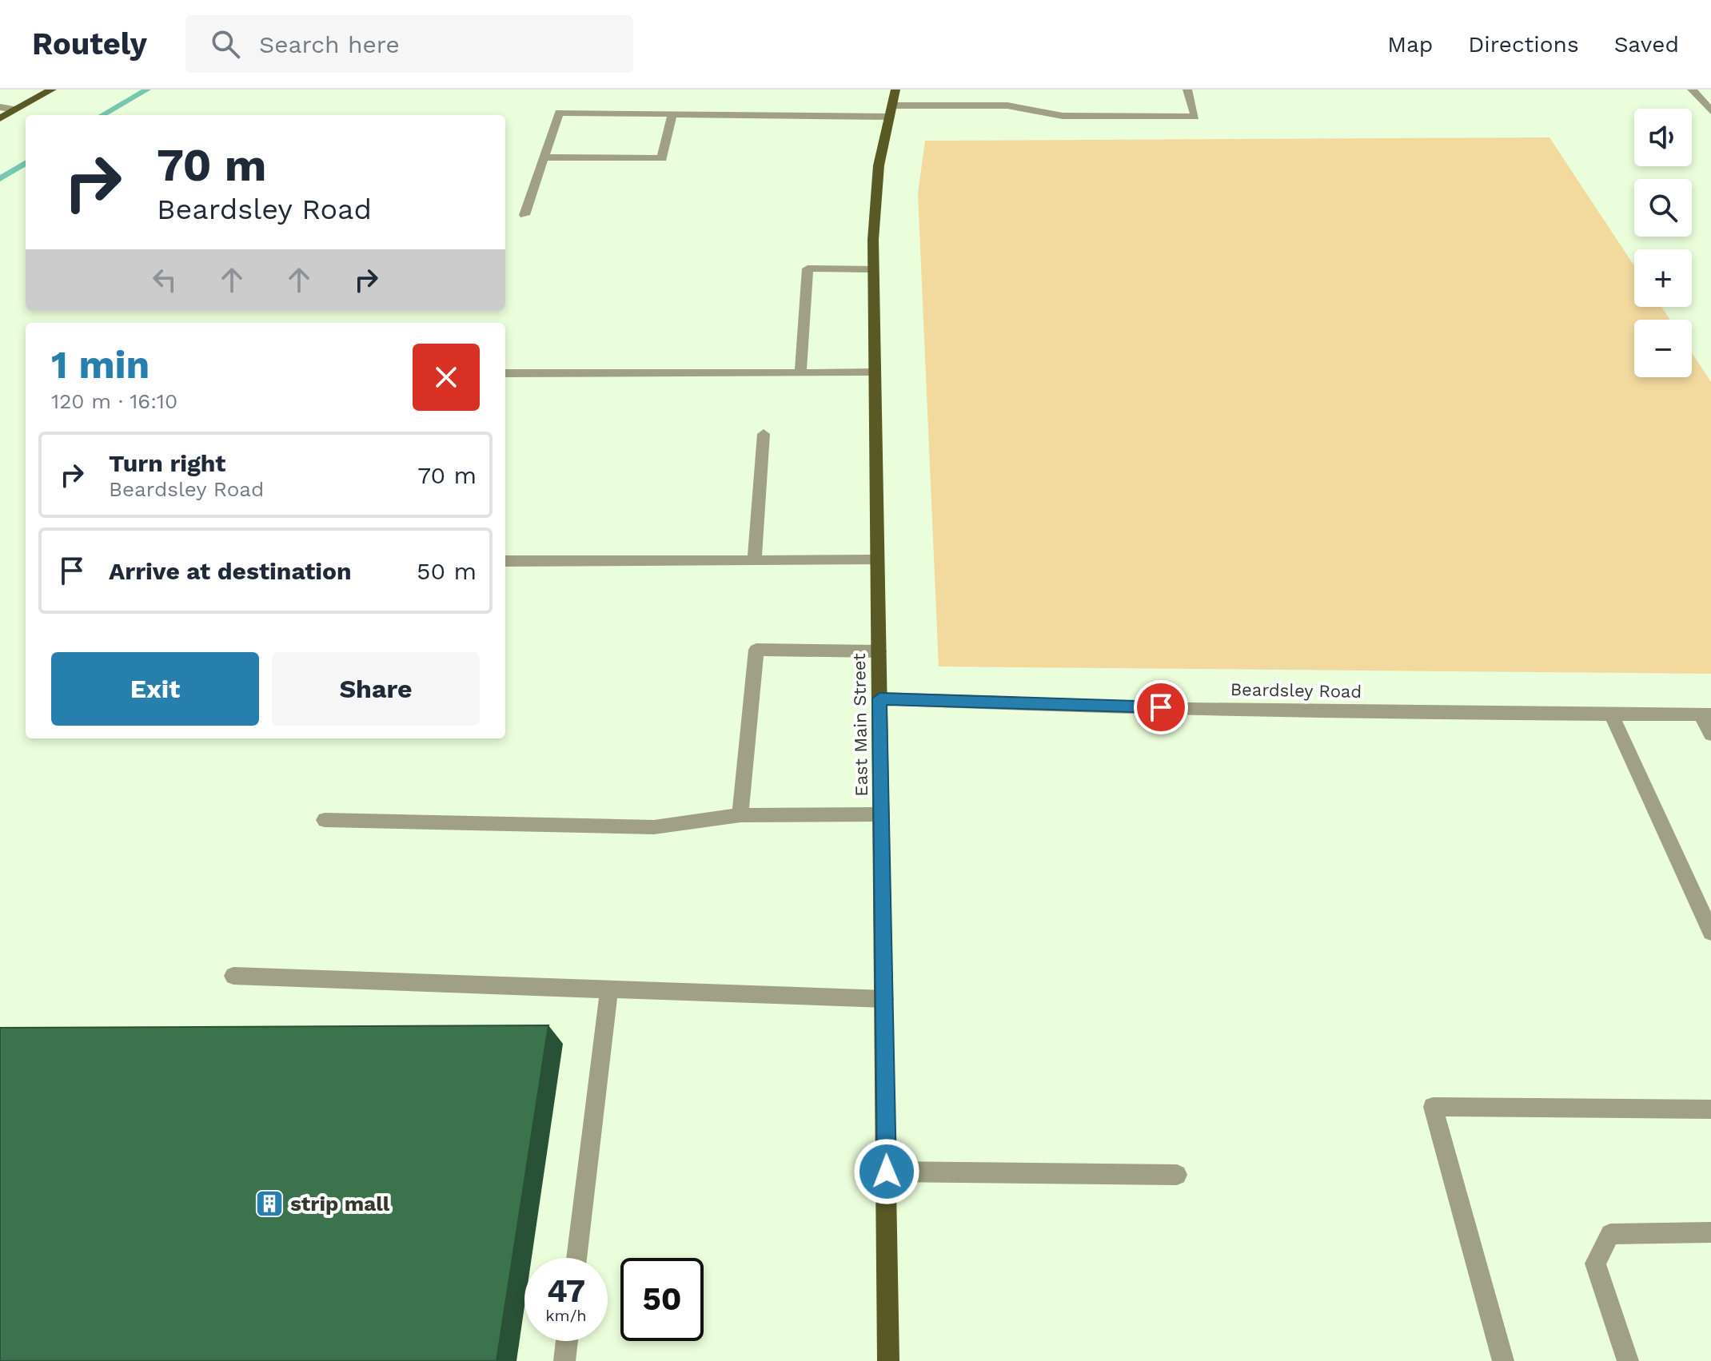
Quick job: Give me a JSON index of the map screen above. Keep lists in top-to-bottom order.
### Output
{
  "streets": {
    "main road": ["East Main Street"],
    "street": ["Beardsley Road"]
  },
  "crossings": [
    ["Beardsley Road", "East Main Street"]
  ],
  "places": {
    "building": ["strip mall"]
  },
  "page": {
    "header": "Routely",
    "search": "Search here",
    "nav": ["Map", "Directions", "Saved"],
    "map_buttons": ["+", "−"],
    "turn": ["70 m", "Beardsley Road"],
    "heading": ["1 min", "120 m · 16:10"],
    "list": [
      {
        "name": "Turn right",
        "note": "Beardsley Road",
        "value": "70 m"
      },
      {
        "name": "Arrive at destination",
        "value": "50 m"
      }
    ],
    "buttons": ["Exit", "Share"],
    "speed": "47 km/h",
    "limit": "50"
  }
}
